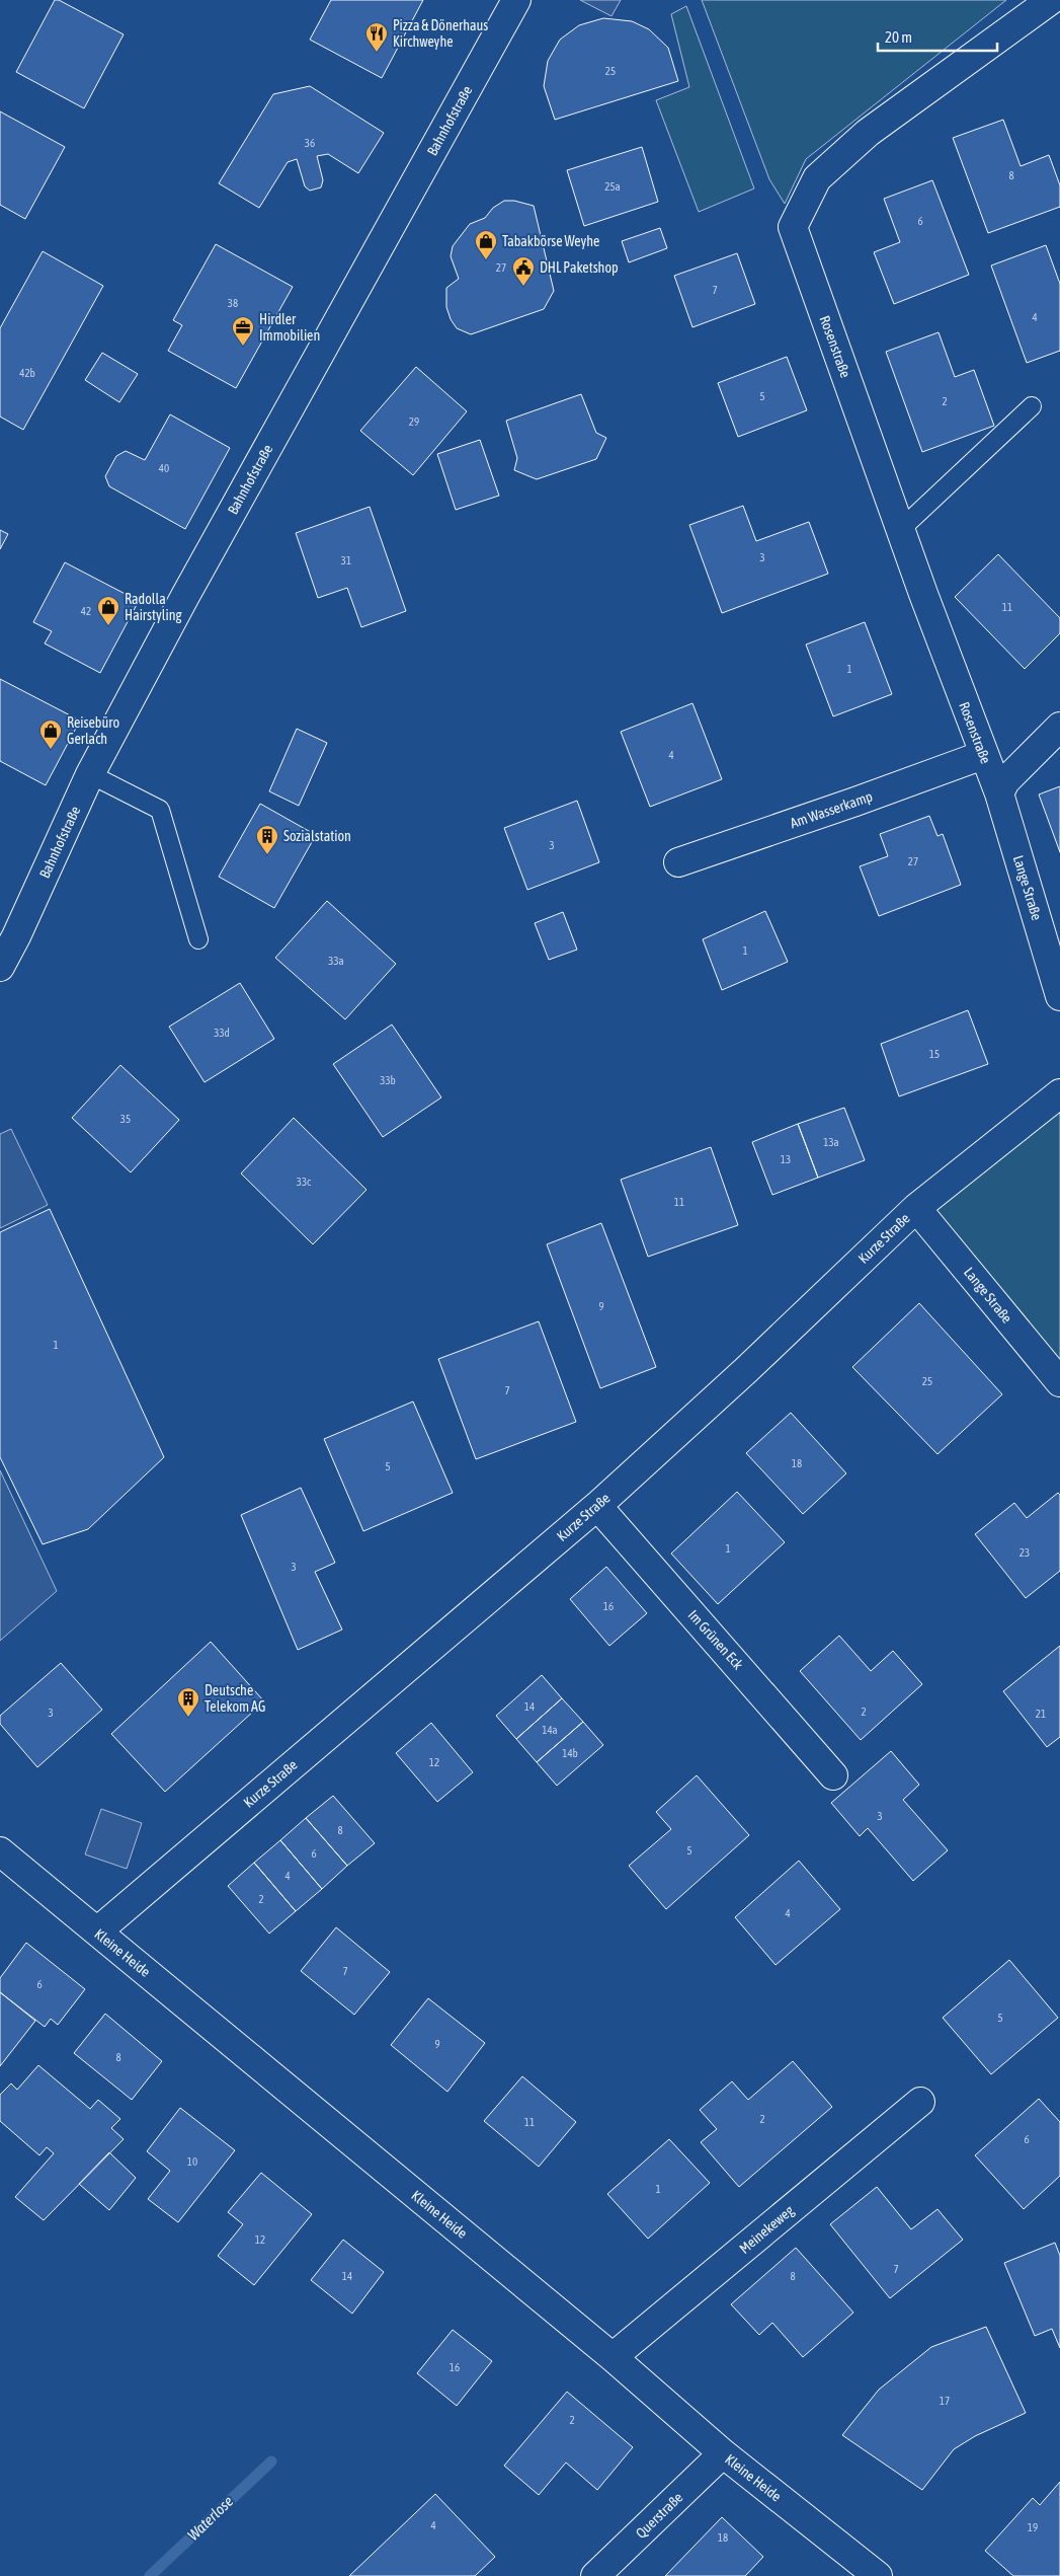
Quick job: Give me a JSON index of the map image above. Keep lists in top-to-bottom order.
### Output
{
  "streets": {
    "street": [
      "Bahnhofstraße",
      "Rosenstraße",
      "Am Wasserkamp",
      "Lange Straße",
      "Kurze Straße",
      "Im Grünen Eck",
      "Kleine Heide",
      "Meinekeweg",
      "Querstraße"
    ]
  },
  "crossings": [
    ["Rosenstraße", "Am Wasserkamp"],
    ["Rosenstraße", "Lange Straße"],
    ["Lange Straße", "Kurze Straße"],
    ["Kurze Straße", "Im Grünen Eck"],
    ["Kurze Straße", "Kleine Heide"],
    ["Kleine Heide", "Meinekeweg"],
    ["Kleine Heide", "Querstraße"]
  ],
  "water": ["Waterlose"],
  "places": {
    "restaurant": ["Pizza & Dönerhaus Kirchweyhe"],
    "shop": ["Tabakbörse Weyhe", "Radolla Hairstyling", "Reisebüro Gerlach"],
    "public building": ["DHL Paketshop"],
    "office": ["Hirdler Immobilien"],
    "building": ["Sozialstation", "Deutsche Telekom AG"]
  },
  "house_numbers": [
    "25",
    "36",
    "8",
    "25a",
    "6",
    "27",
    "7",
    "38",
    "4",
    "42b",
    "5",
    "2",
    "29",
    "40",
    "3",
    "31",
    "11",
    "42",
    "1",
    "4",
    "3",
    "27",
    "1",
    "33a",
    "33d",
    "15",
    "33b",
    "35",
    "13a",
    "13",
    "33c",
    "11",
    "9",
    "1",
    "25",
    "7",
    "18",
    "5",
    "1",
    "23",
    "3",
    "16",
    "14",
    "2",
    "3",
    "21",
    "14a",
    "14b",
    "12",
    "3",
    "8",
    "5",
    "6",
    "4",
    "2",
    "4",
    "7",
    "6",
    "5",
    "9",
    "8",
    "2",
    "11",
    "6",
    "10",
    "1",
    "12",
    "7",
    "14",
    "8",
    "16",
    "17",
    "2",
    "4",
    "19",
    "18"
  ],
  "scale_bar": "20 m"
}
